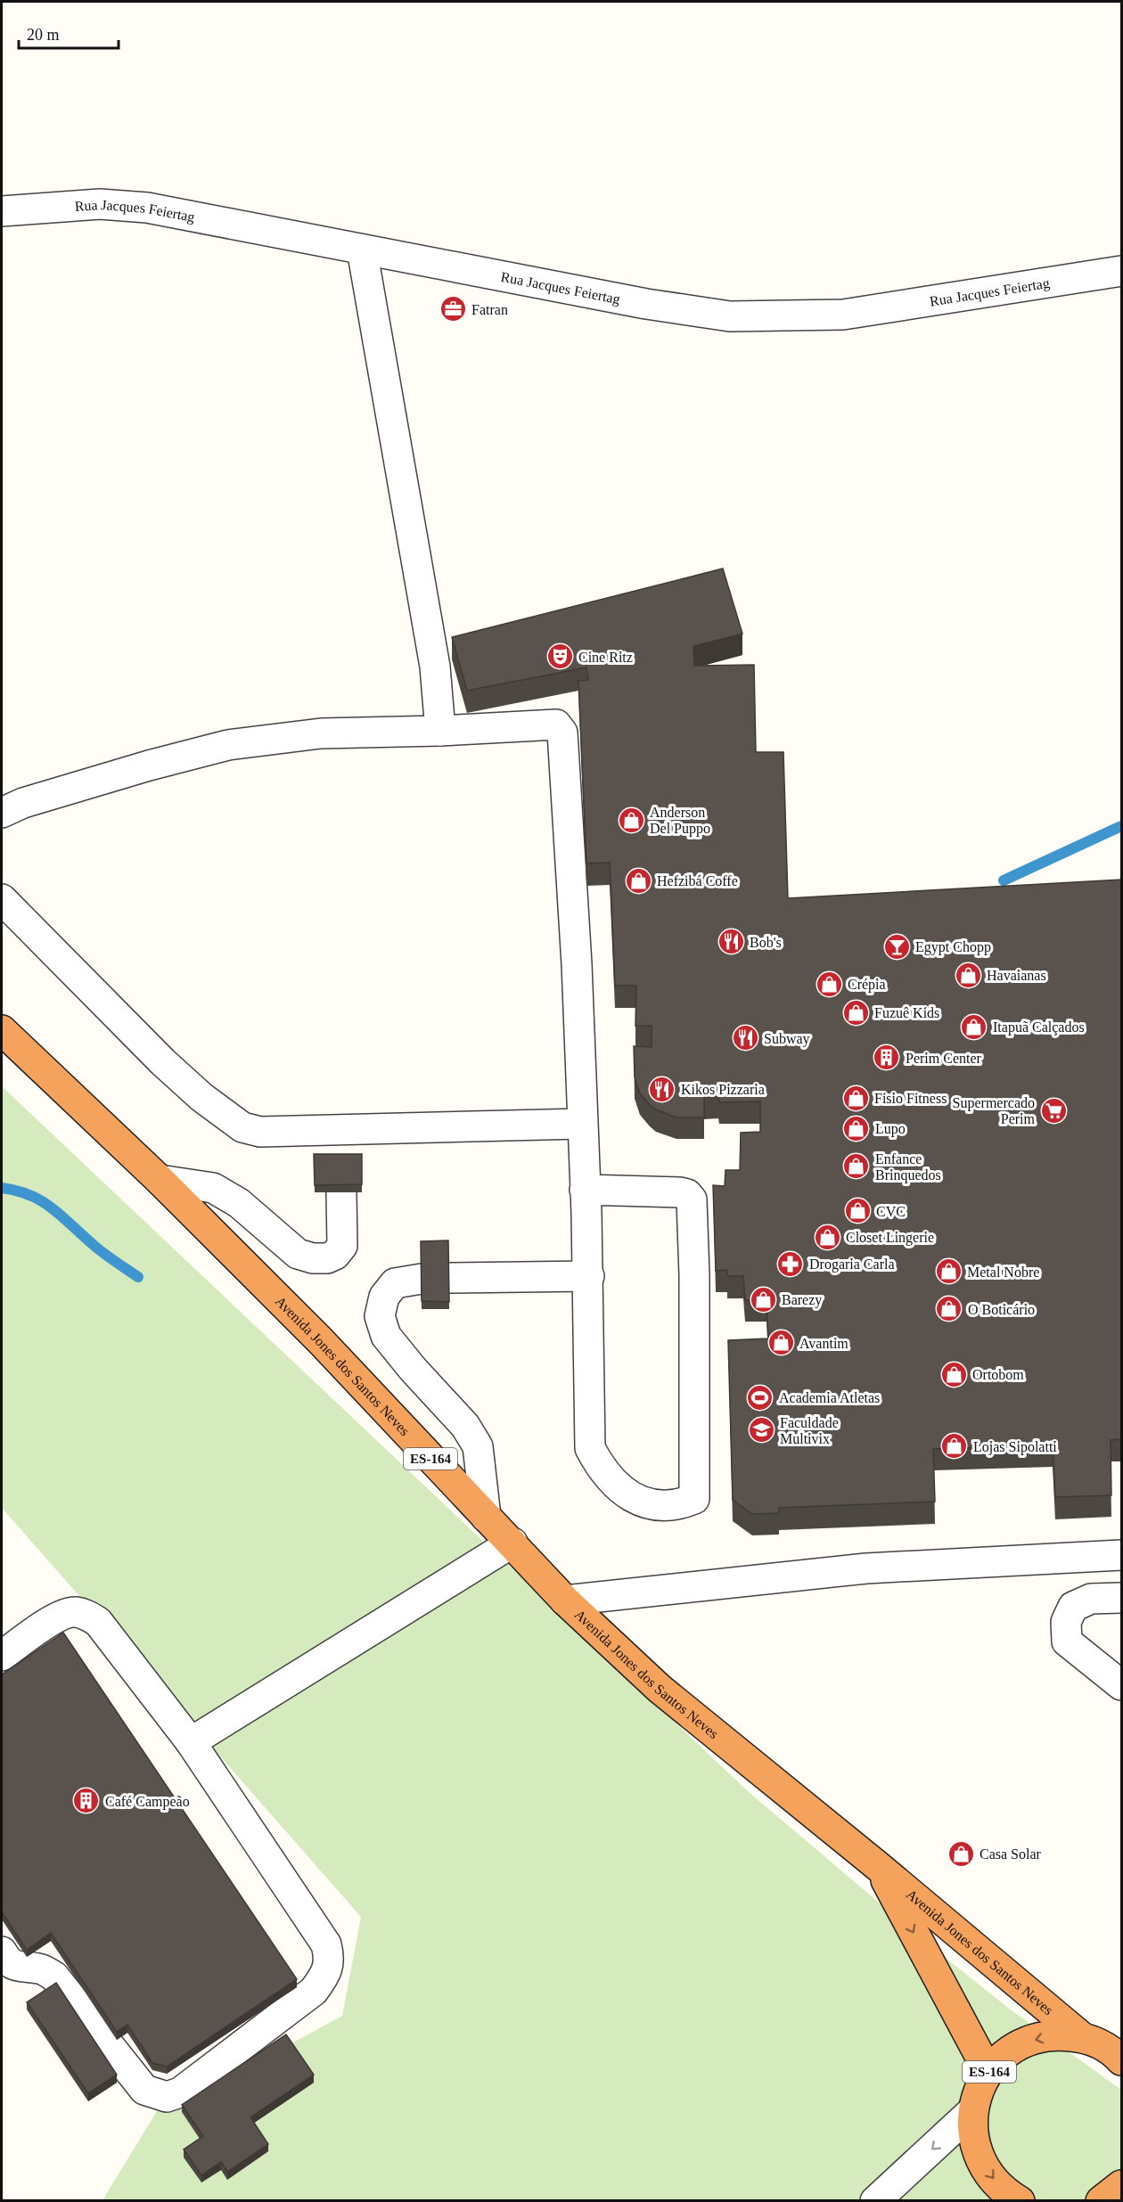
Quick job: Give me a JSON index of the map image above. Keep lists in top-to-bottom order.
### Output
{
  "streets": {
    "highway": ["Avenida Jones dos Santos Neves", "ES-164"],
    "street": ["Rua Jacques Feiertag"]
  },
  "places": {
    "office": ["Fatran"],
    "theatre": ["Cine Ritz"],
    "shop": [
      "Anderson Del Puppo",
      "Hefzibá Coffe",
      "Havaianas",
      "Crépia",
      "Fuzuê Kids",
      "Itapuã Calçados",
      "Fisio Fitness",
      "Lupo",
      "Enfance Brinquedos",
      "CVC",
      "Closet Lingerie",
      "Metal Nobre",
      "Barezy",
      "O Boticário",
      "Avantim",
      "Ortobom",
      "Lojas Sipolatti",
      "Casa Solar"
    ],
    "restaurant": ["Bob's", "Subway", "Kikos Pizzaria"],
    "bar": ["Egypt Chopp"],
    "building": ["Perim Center", "Café Campeão"],
    "supermarket": ["Supermercado Perim"],
    "pharmacy": ["Drogaria Carla"],
    "sports": ["Academia Atletas"],
    "school or university": ["Faculdade Multivix"]
  },
  "scale_bar": "20 m"
}
